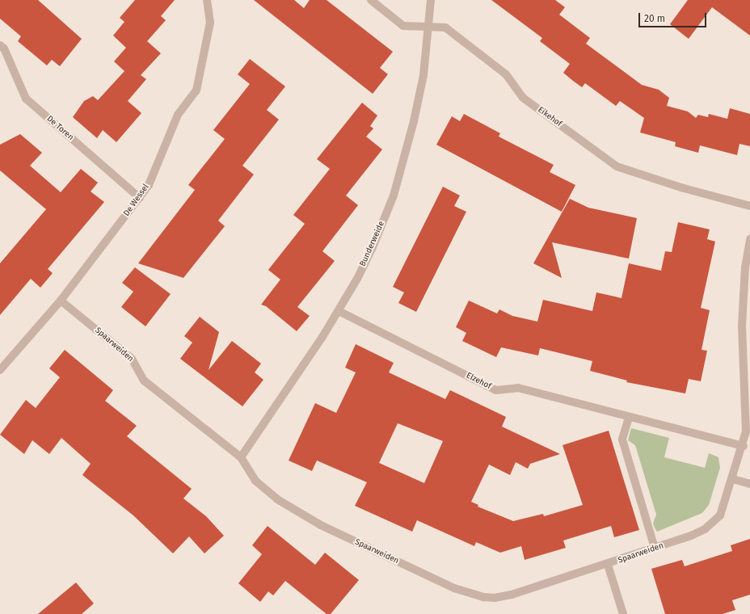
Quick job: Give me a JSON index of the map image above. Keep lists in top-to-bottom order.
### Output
{
  "streets": {
    "street": [
      "Eikehof",
      "De Toren",
      "De Wessel",
      "Bunderweide",
      "Spaarweiden",
      "Elzehof"
    ]
  },
  "crossings": [
    ["Eikehof", "Bunderweide"],
    ["De Toren", "De Wessel"],
    ["De Wessel", "Spaarweiden"],
    ["Bunderweide", "Spaarweiden"],
    ["Bunderweide", "Elzehof"],
    ["Spaarweiden", "Elzehof"]
  ],
  "scale_bar": "20 m"
}
